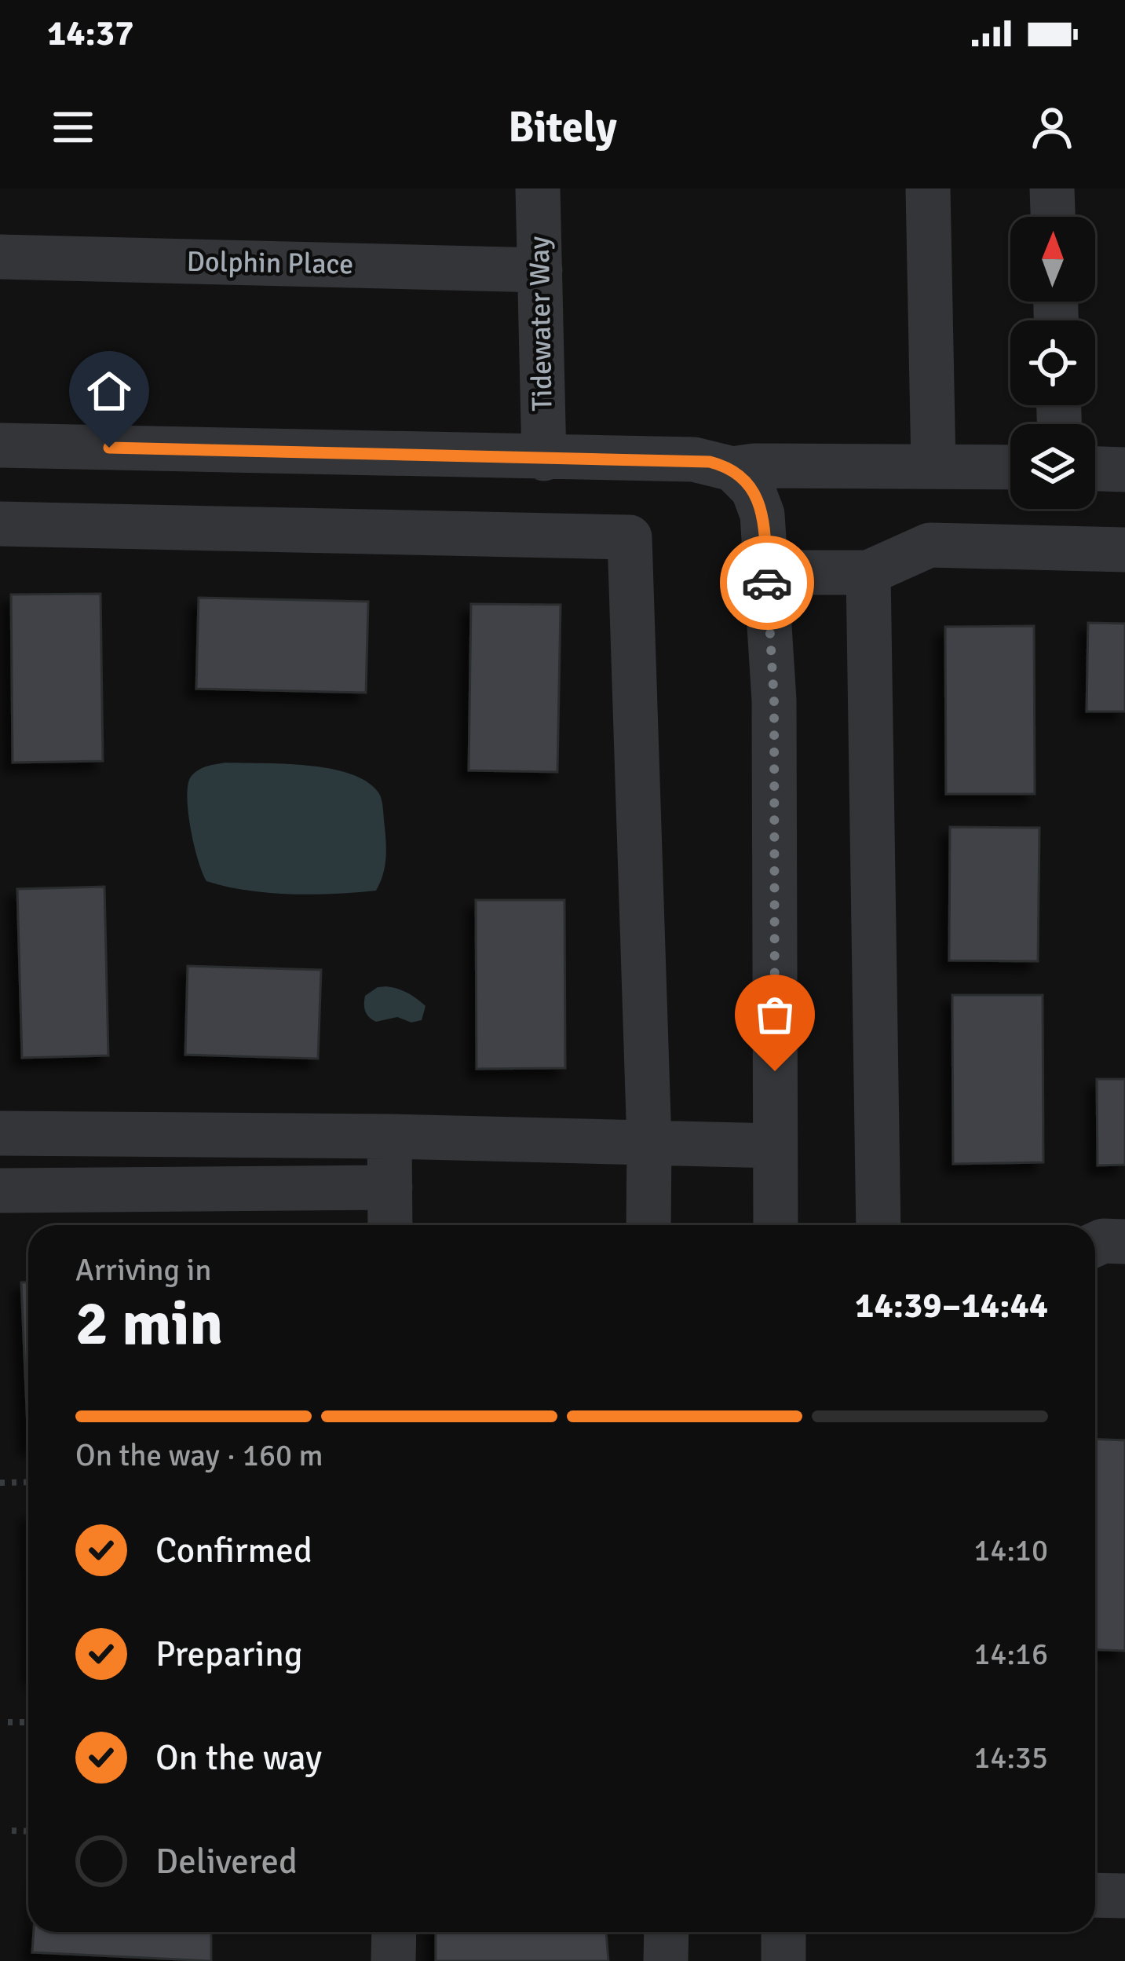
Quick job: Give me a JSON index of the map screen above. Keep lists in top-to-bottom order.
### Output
{
  "streets": {
    "street": ["Dolphin Place", "Tidewater Way"]
  },
  "crossings": [
    ["Dolphin Place", "Tidewater Way"]
  ],
  "north": "top",
  "page": {
    "status": "14:37",
    "header": "Bitely",
    "heading": ["2 min", "Arriving in", "14:39–14:44"],
    "bar": "On the way · 160 m",
    "list": [
      ["Confirmed", "14:10"],
      ["Preparing", "14:16"],
      ["On the way", "14:35"],
      "Delivered"
    ]
  }
}
